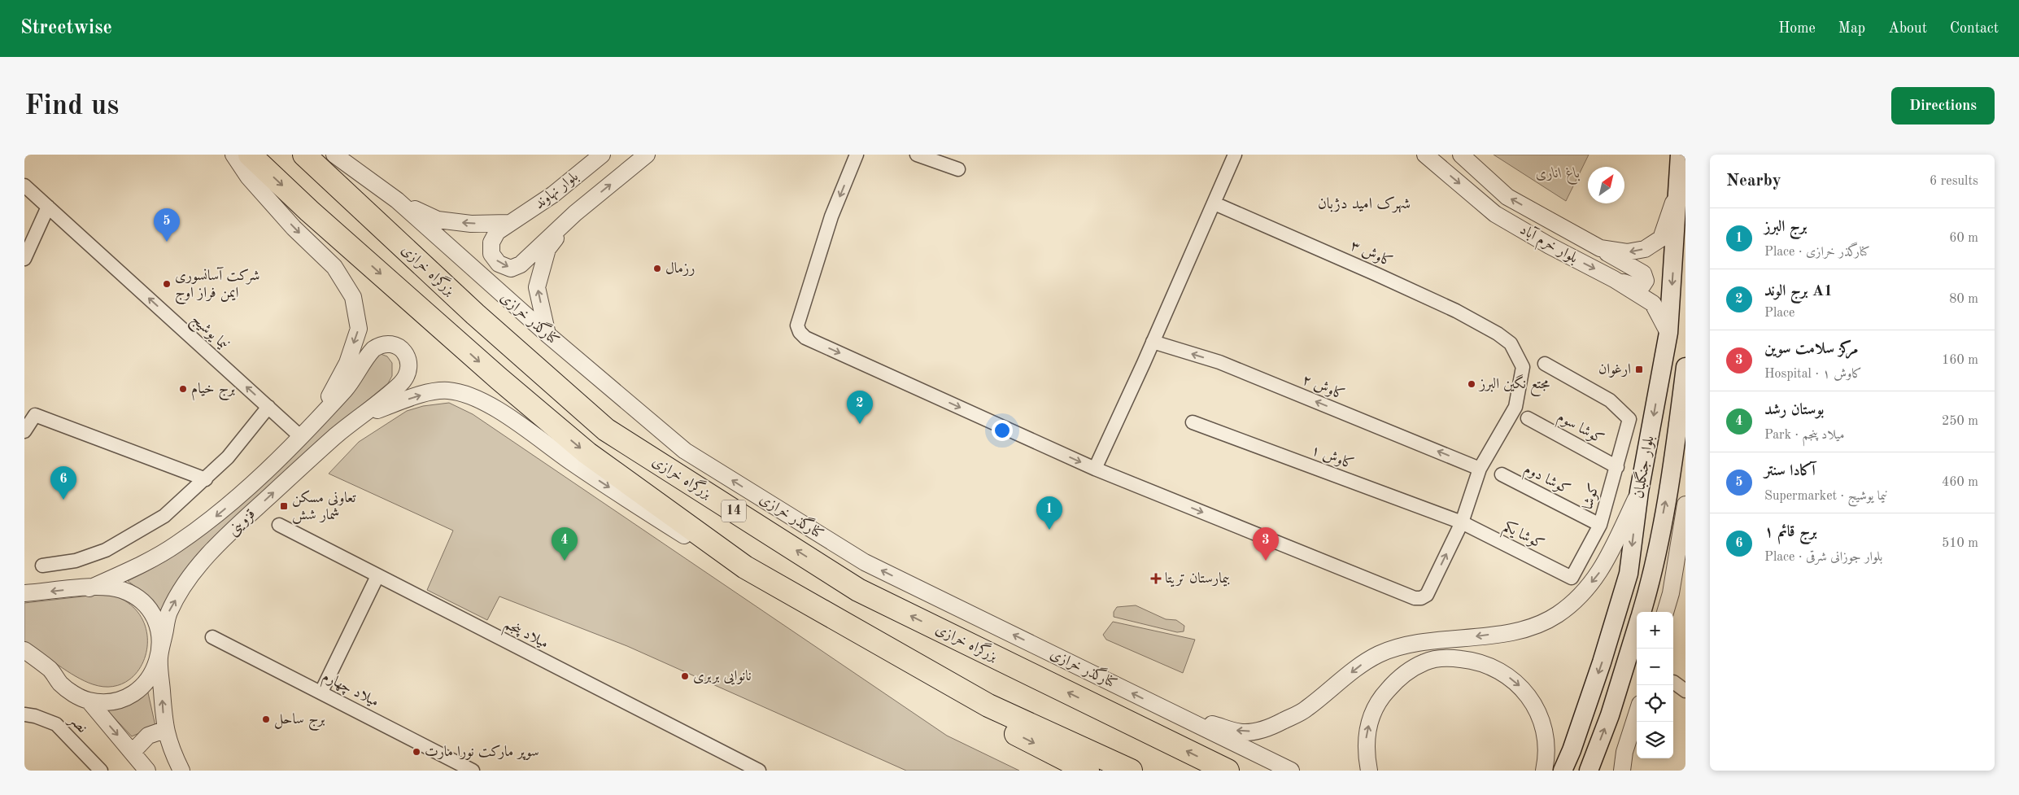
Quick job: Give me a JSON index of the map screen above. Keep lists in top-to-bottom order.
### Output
{
  "streets": {
    "highway": ["بزرگراه خرازی", "14"],
    "main road": ["بلوار جنگلبان"],
    "street": [
      "بلوار نهاوند",
      "بلوار خرم آباد",
      "کاوش ۳",
      "کنارگذر خرازی",
      "نیما یوشیج",
      "کاوش ۲",
      "کوشا سوم",
      "کاوش ۱",
      "کوشا دوم",
      "کوشا",
      "قزوینی",
      "کوشا یکم",
      "میلاد پنجم",
      "میلاد چهارم",
      "نصر"
    ]
  },
  "crossings": [
    ["بلوار خرم آباد", "بلوار جنگلبان"],
    ["کاوش ۳", "کاوش ۲"],
    ["نیما یوشیج", "قزوینی"],
    ["کوشا سوم", "کوشا"],
    ["کاوش ۱", "کوشا یکم"],
    ["کوشا دوم", "کوشا"],
    ["کوشا", "کوشا یکم"]
  ],
  "one_way": ["نیما یوشیج", "کاوش ۲"],
  "districts": ["شهرک امید دژبان"],
  "parks": ["باغ اناری"],
  "places": {
    "other": [
      "رزمال",
      "شرکت آسانسوری ایمن فراز اوج",
      "مجتع نگین البرز",
      "برج خیام",
      "نانوایی بربری",
      "برج ساحل",
      "سوپر مارکت نورا مارت"
    ],
    "transit": ["ارغوان", "تعاونی مسکن شمار شش"],
    "health": ["بیمارستان تریتا"]
  },
  "north": "top right",
  "page": {
    "header": "Streetwise",
    "nav": [
      "Home",
      "Map",
      "About",
      "Contact"
    ],
    "buttons": "Directions",
    "title": "Find us",
    "heading": ["Nearby", "6 results"],
    "list": [
      {
        "mark": "1",
        "name": "برج البرز",
        "note": "Place · کنارگذر خرازی",
        "value": "60 m"
      },
      {
        "mark": "2",
        "name": "برج الوند A1",
        "note": "Place",
        "value": "80 m"
      },
      {
        "mark": "3",
        "name": "مرکز سلامت سوین",
        "note": "Hospital · کاوش ۱",
        "value": "160 m"
      },
      {
        "mark": "4",
        "name": "بوستان رشد",
        "note": "Park · میلاد پنجم",
        "value": "250 m"
      },
      {
        "mark": "5",
        "name": "آکادا سنتر",
        "note": "Supermarket · نیما یوشیج",
        "value": "460 m"
      },
      {
        "mark": "6",
        "name": "برج قائم ۱",
        "note": "Place · بلوار جوزانی شرقی",
        "value": "510 m"
      }
    ],
    "pins": [
      "5",
      "2",
      "6",
      "1",
      "3",
      "4"
    ],
    "map_buttons": ["+", "−"]
  }
}
